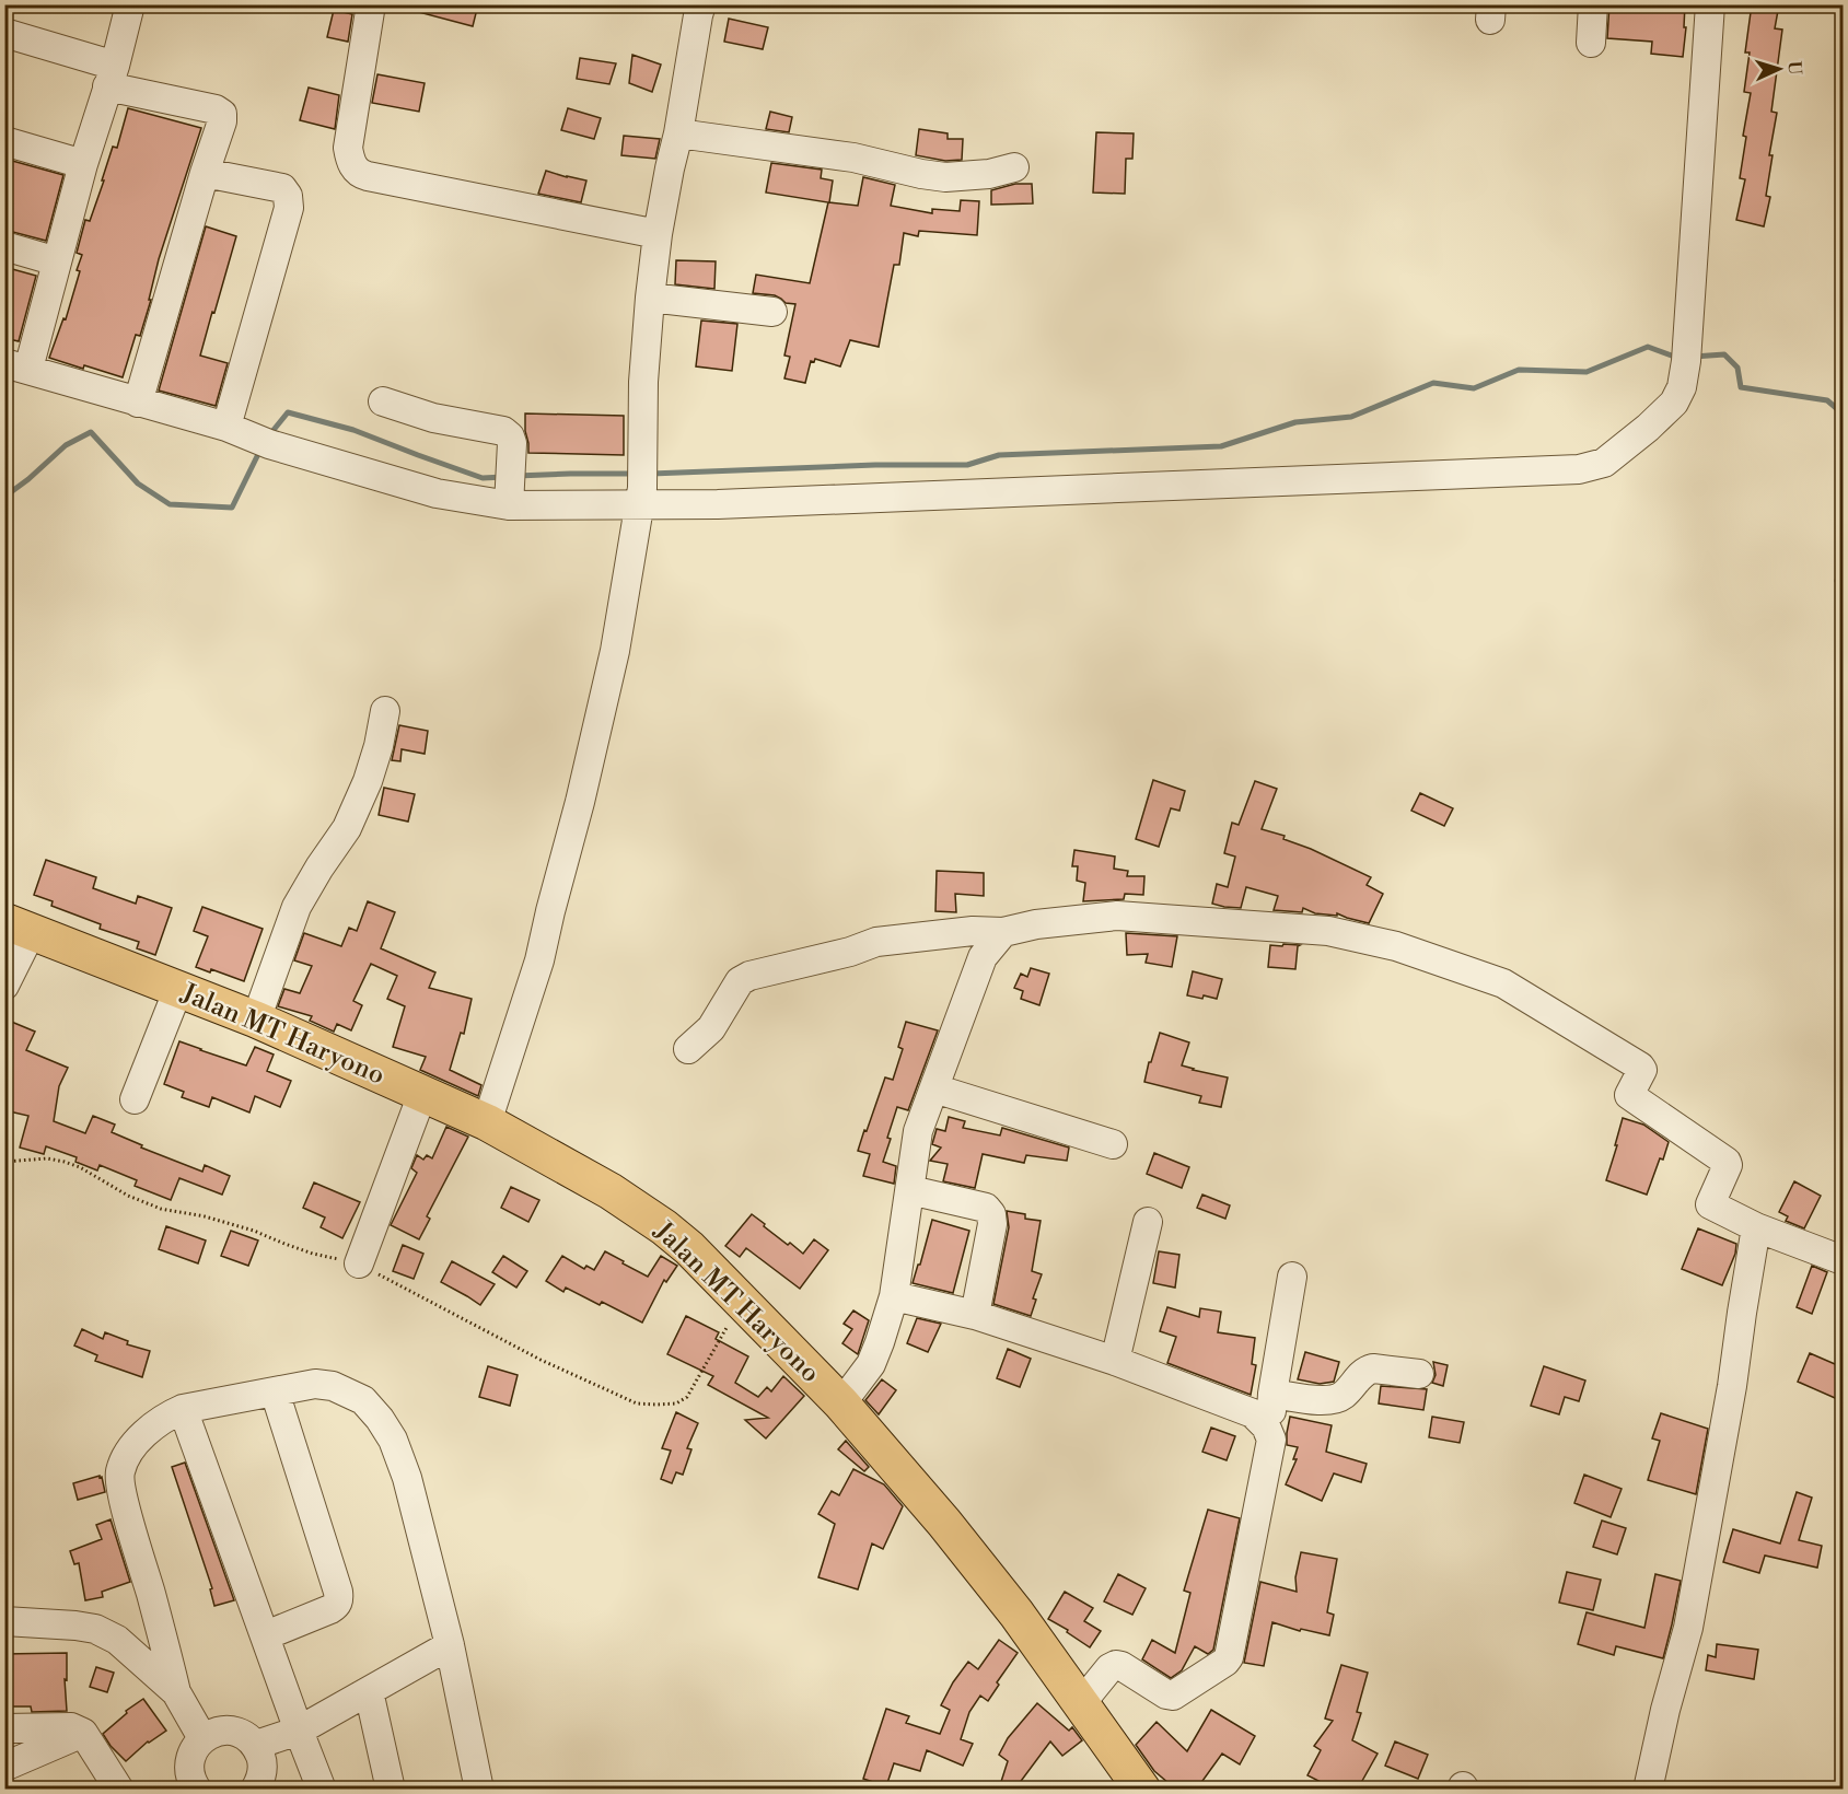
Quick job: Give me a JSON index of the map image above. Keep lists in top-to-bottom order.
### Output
{
  "streets": {
    "main road": ["Jalan MT Haryono"]
  },
  "north": "right"
}
